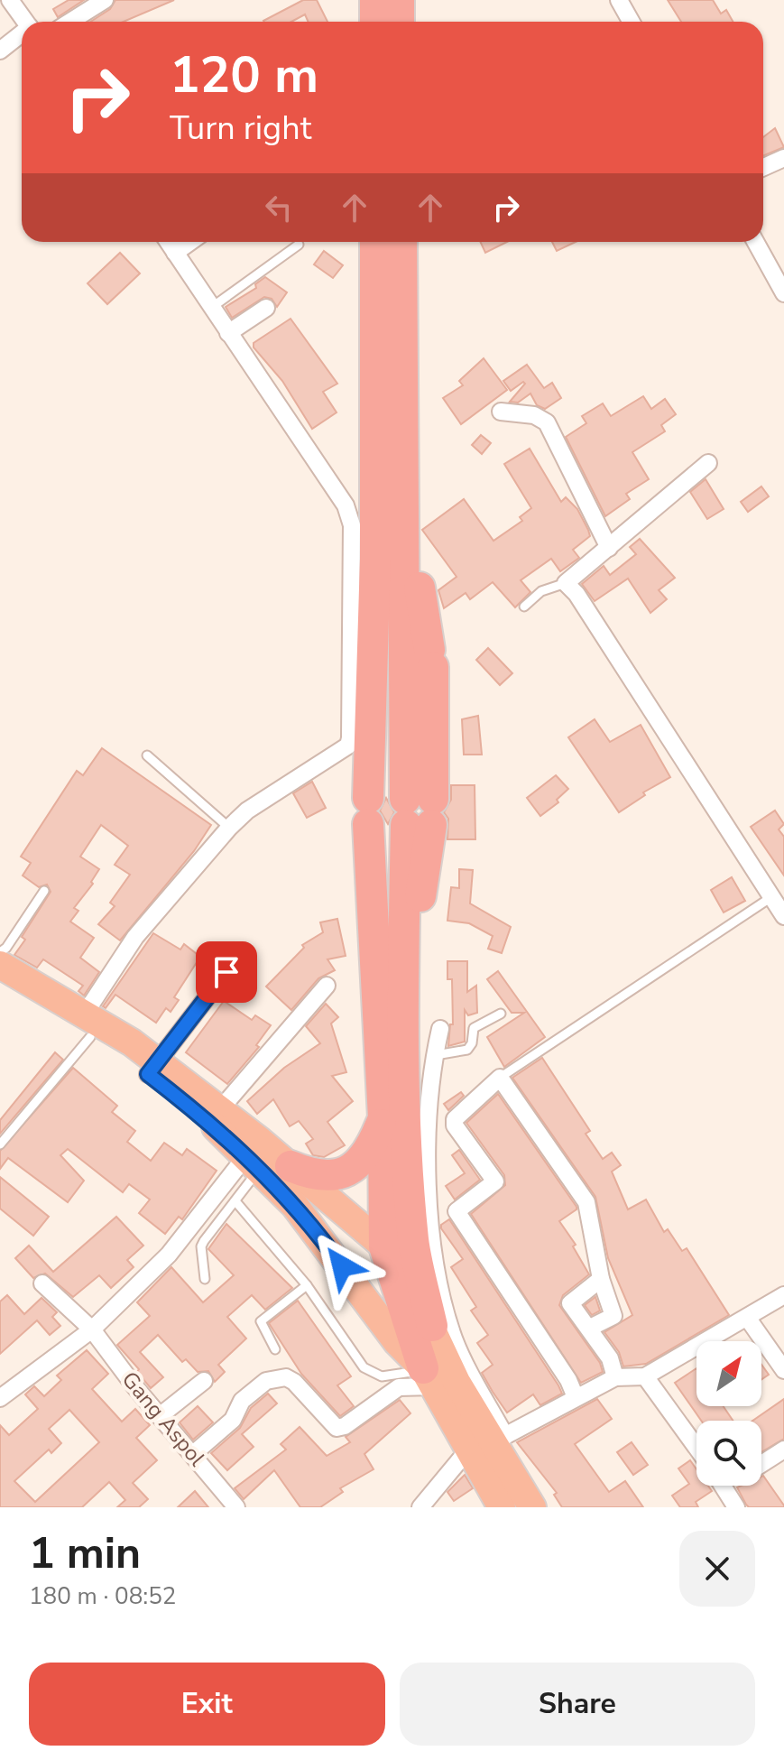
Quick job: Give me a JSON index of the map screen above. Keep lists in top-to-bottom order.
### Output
{
  "streets": {
    "street": ["Gang Aspol"]
  },
  "north": "top right",
  "page": {
    "turn": ["120 m", "Turn right"],
    "heading": ["1 min", "180 m · 08:52"],
    "buttons": ["Exit", "Share"]
  }
}
